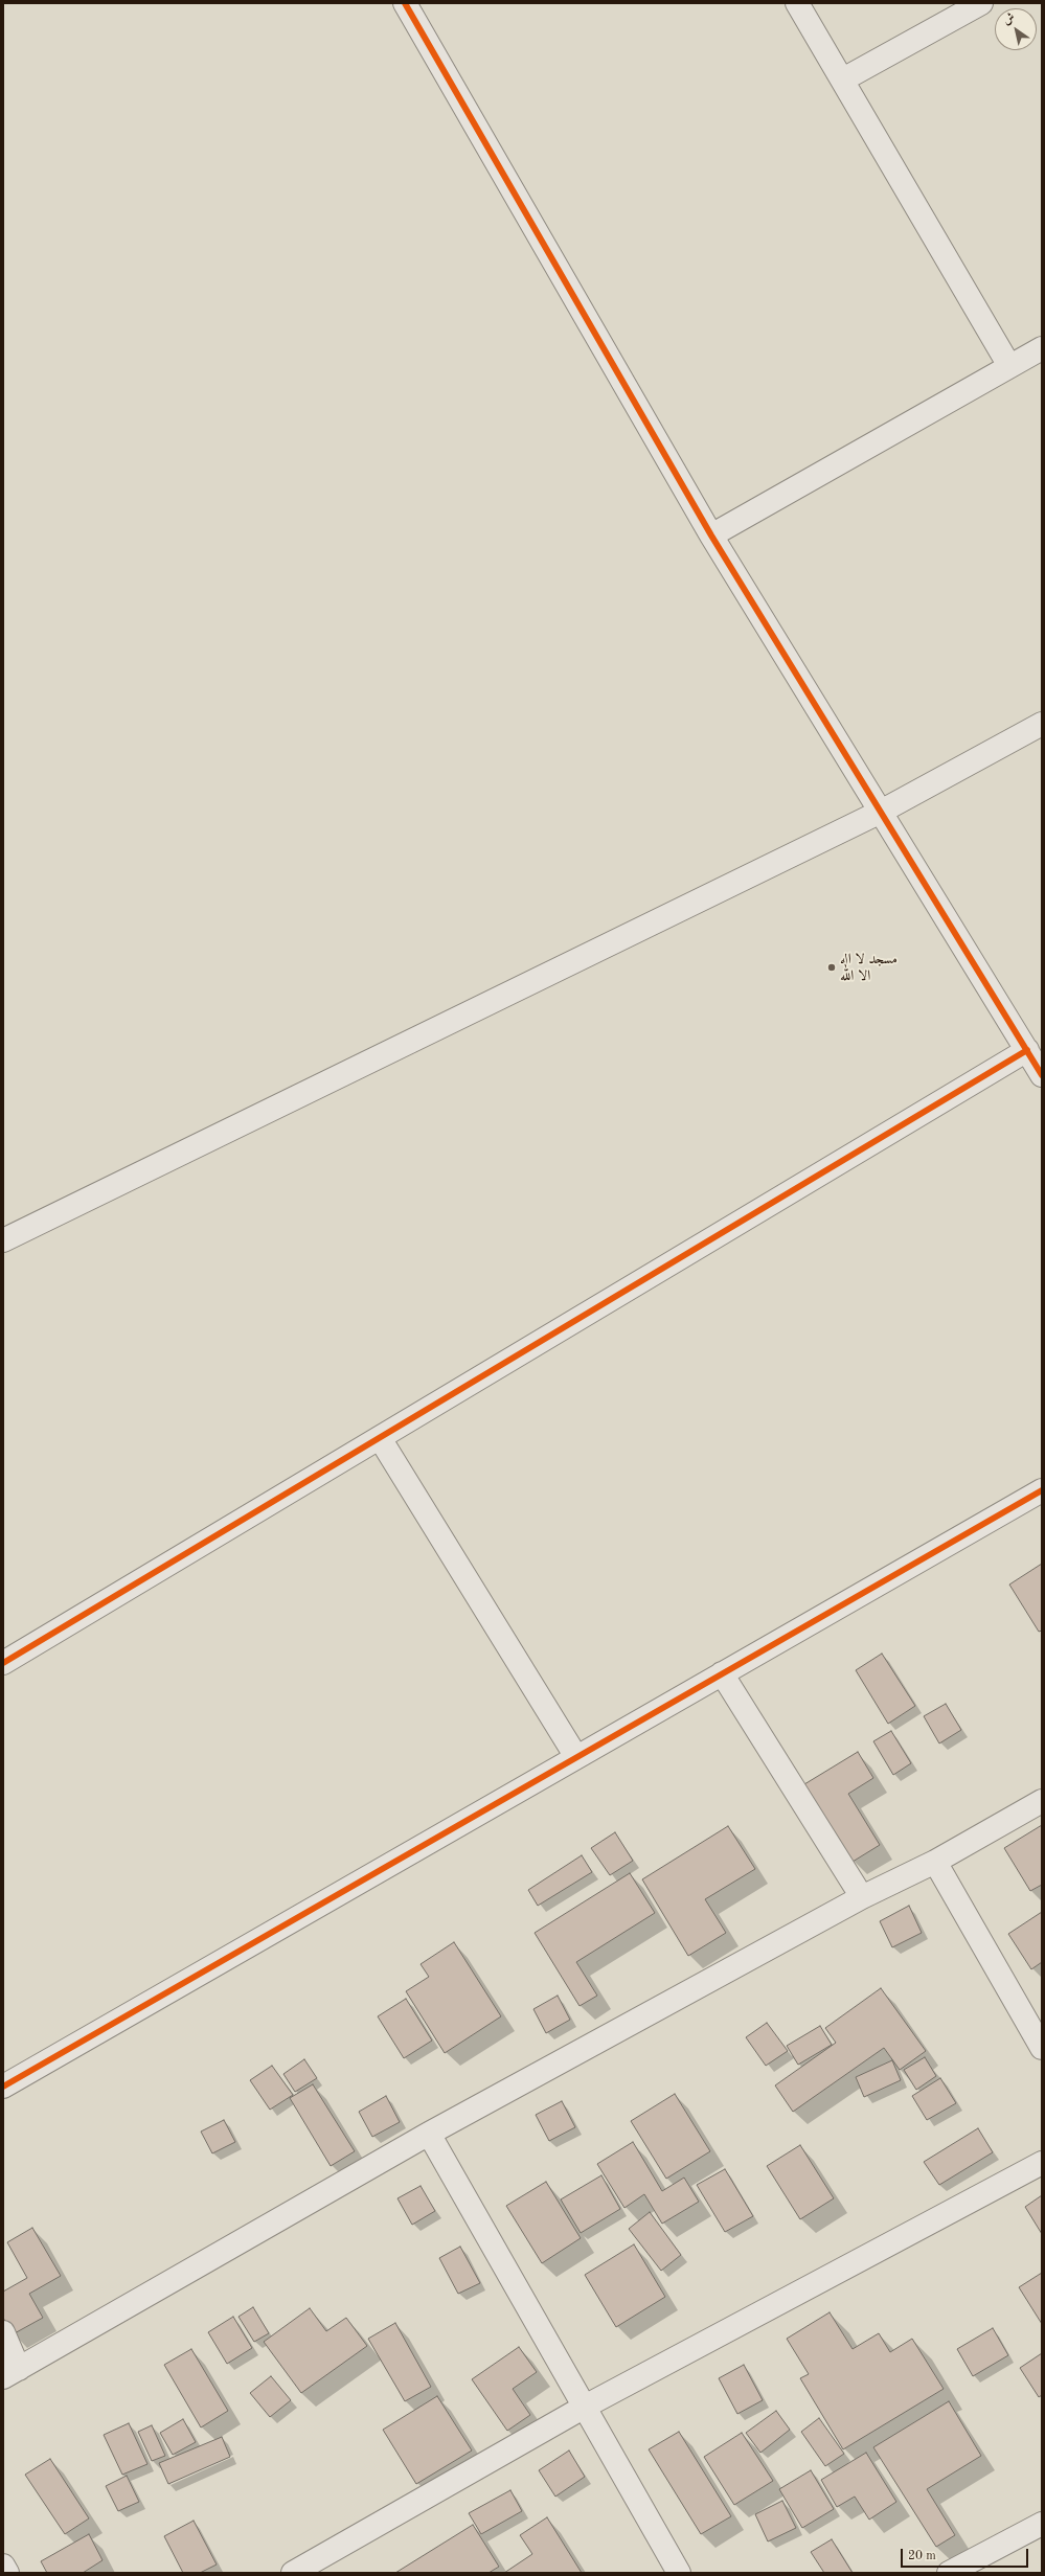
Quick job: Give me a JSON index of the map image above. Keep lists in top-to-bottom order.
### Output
{
  "places": ["مسجد لا اله الا الله"],
  "scale_bar": "20 m",
  "north": "top left"
}
